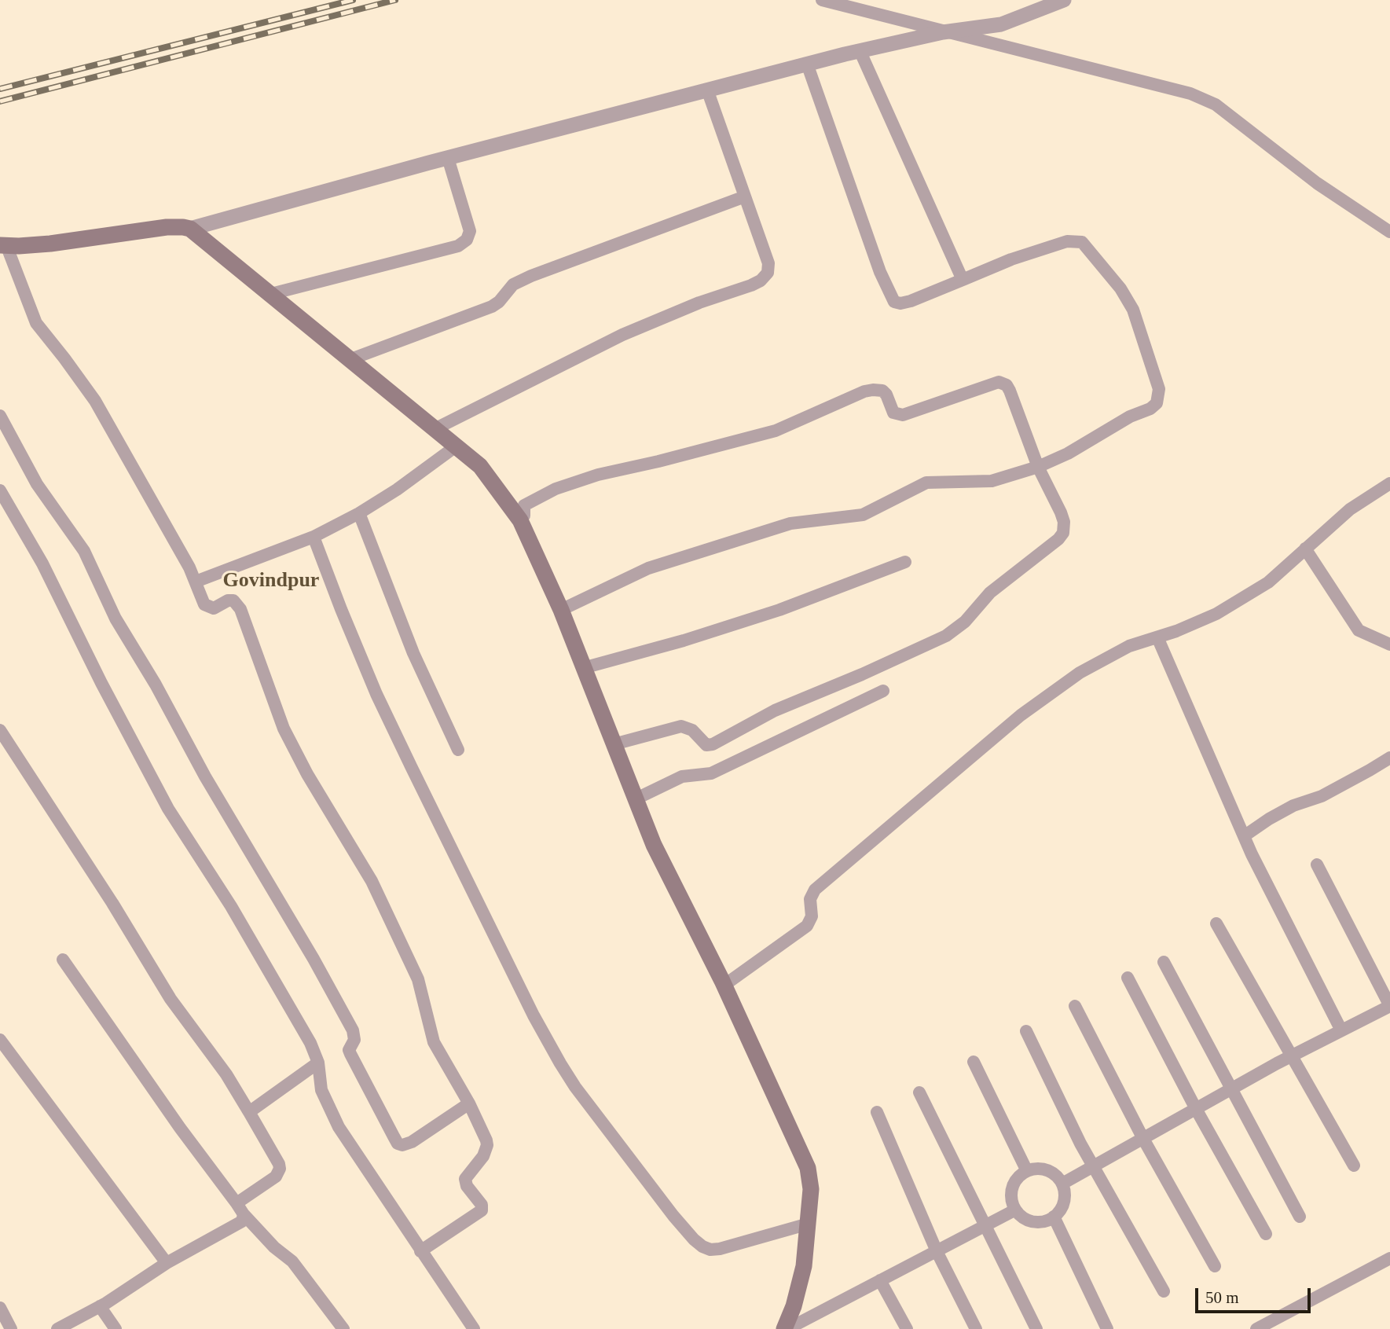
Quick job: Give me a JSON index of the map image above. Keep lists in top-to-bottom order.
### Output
{
  "districts": ["Govindpur"],
  "scale_bar": "50 m"
}
